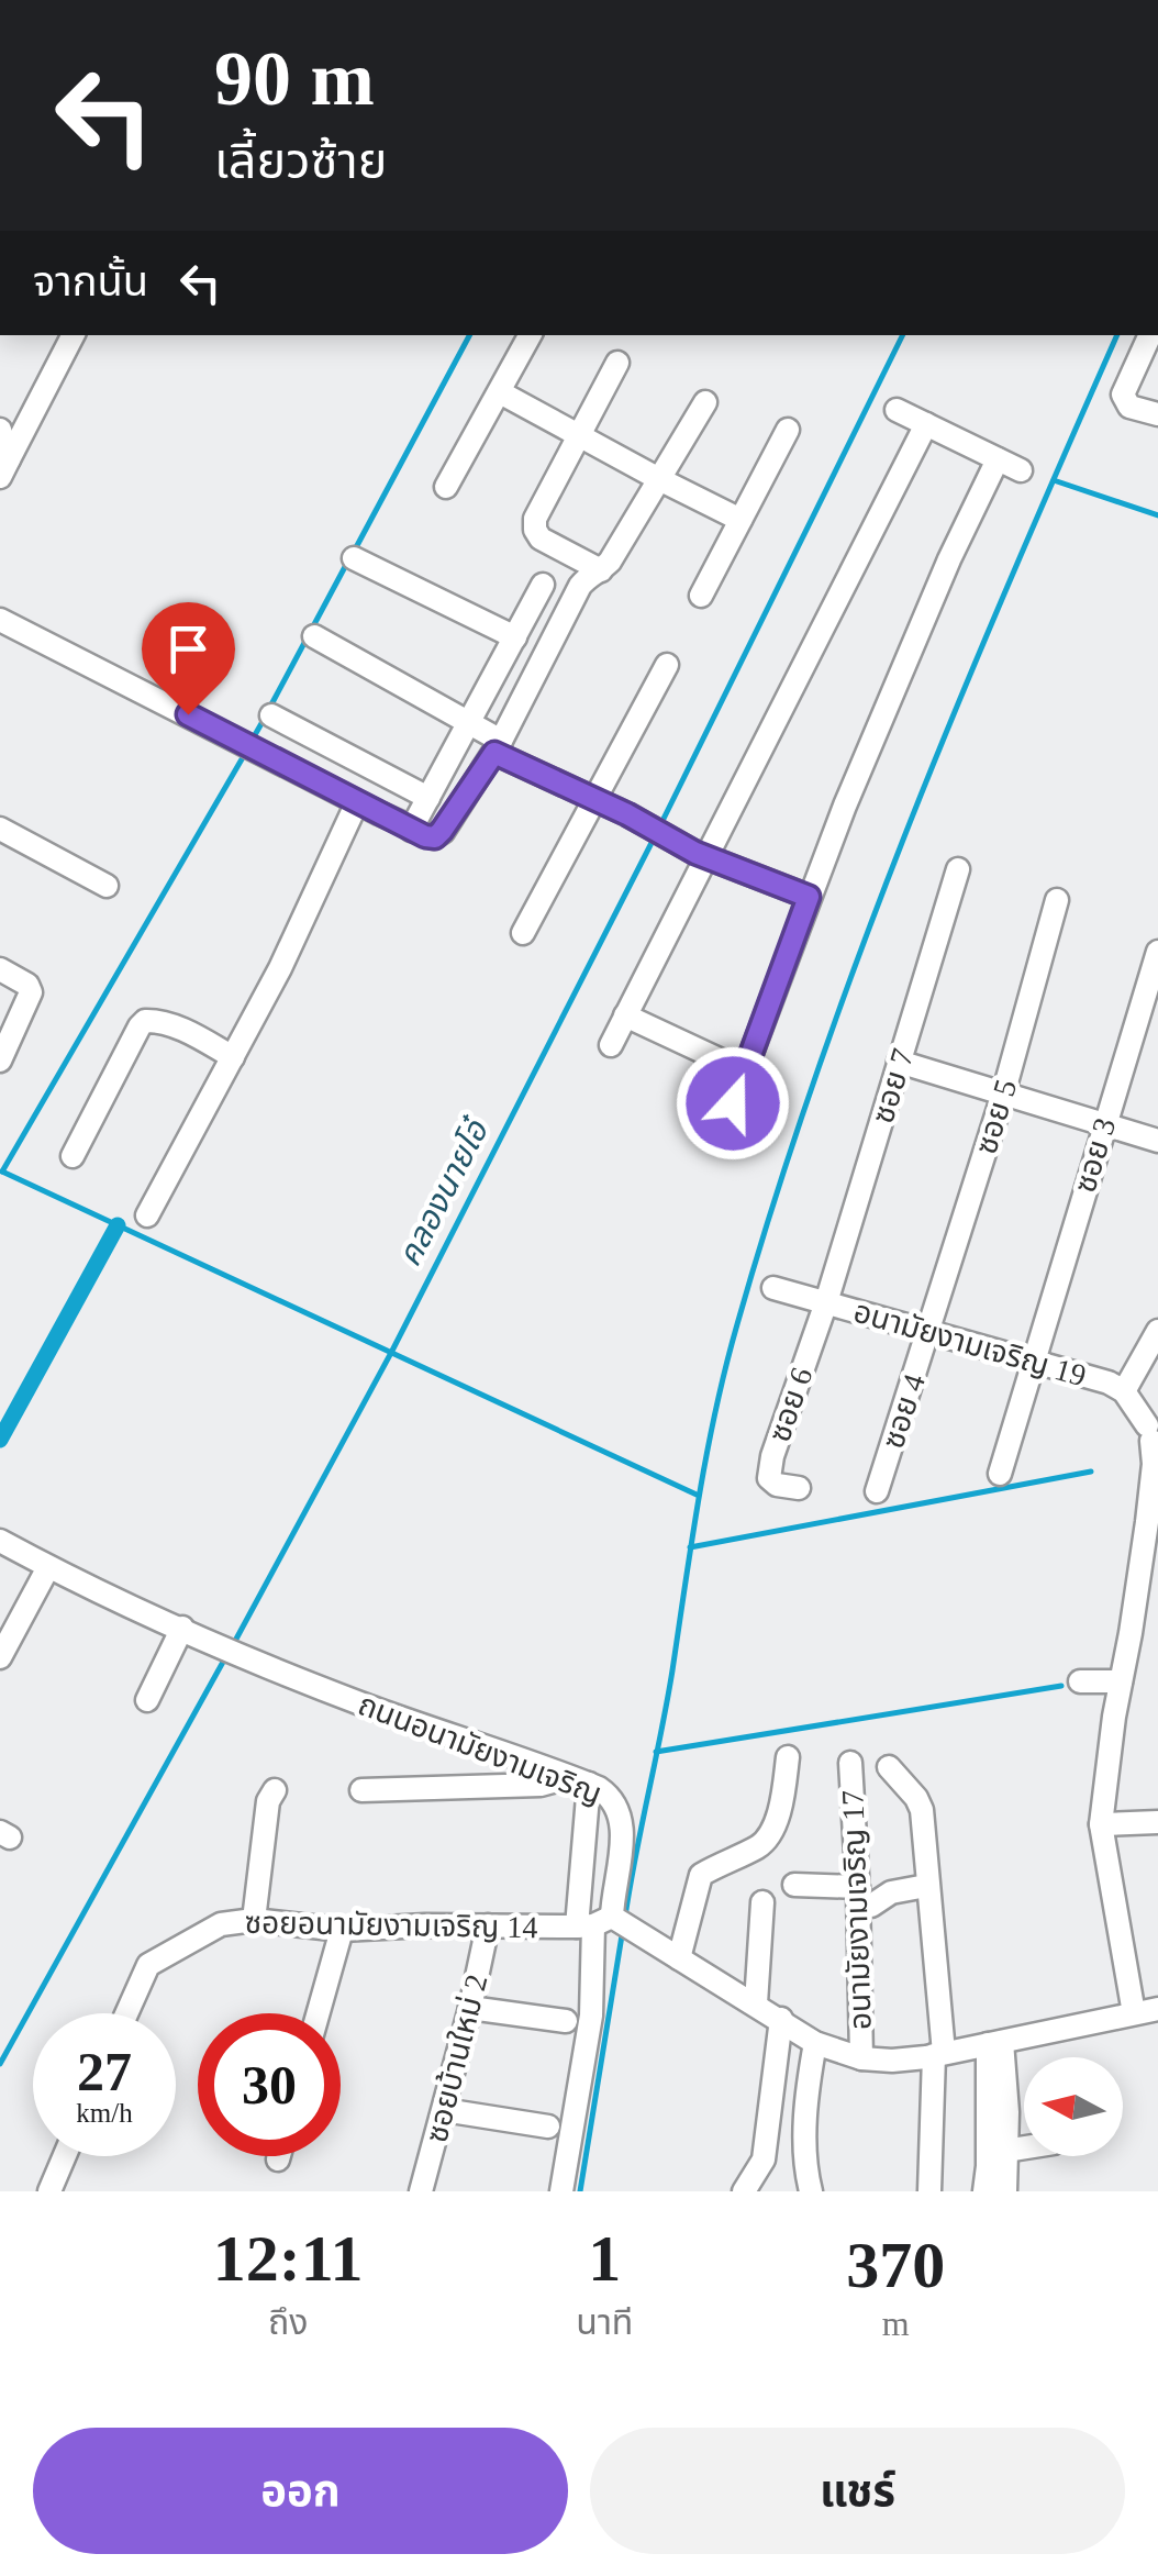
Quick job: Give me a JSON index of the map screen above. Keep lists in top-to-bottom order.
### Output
{
  "streets": {
    "street": [
      "ซอย 7",
      "ซอย 5",
      "ซอย 3",
      "อนามัยงามเจริญ 19",
      "ซอย 6",
      "ซอย 4",
      "ถนนอนามัยงามเจริญ",
      "อนามัยงามเจริญ 17",
      "ซอยอนามัยงามเจริญ 14",
      "ซอยบ้านใหม่ 2"
    ]
  },
  "crossings": [
    ["ซอย 7", "อนามัยงามเจริญ 19"],
    ["ซอย 7", "ซอย 6"],
    ["ซอย 5", "อนามัยงามเจริญ 19"],
    ["ซอย 5", "ซอย 4"],
    ["ซอย 3", "อนามัยงามเจริญ 19"],
    ["อนามัยงามเจริญ 19", "ซอย 6"],
    ["อนามัยงามเจริญ 19", "ซอย 4"],
    ["ถนนอนามัยงามเจริญ", "ซอยอนามัยงามเจริญ 14"],
    ["ซอยอนามัยงามเจริญ 14", "ซอยบ้านใหม่ 2"]
  ],
  "water": ["คลองนายโอ๋"],
  "north": "left",
  "page": {
    "turn": ["90 m", "เลี้ยวซ้าย"],
    "then": "จากนั้น",
    "speed": "27 km/h",
    "limit": "30",
    "eta": [
      "12:11",
      "ถึง",
      "1",
      "นาที",
      "370",
      "m"
    ],
    "buttons": ["ออก", "แชร์"]
  }
}
